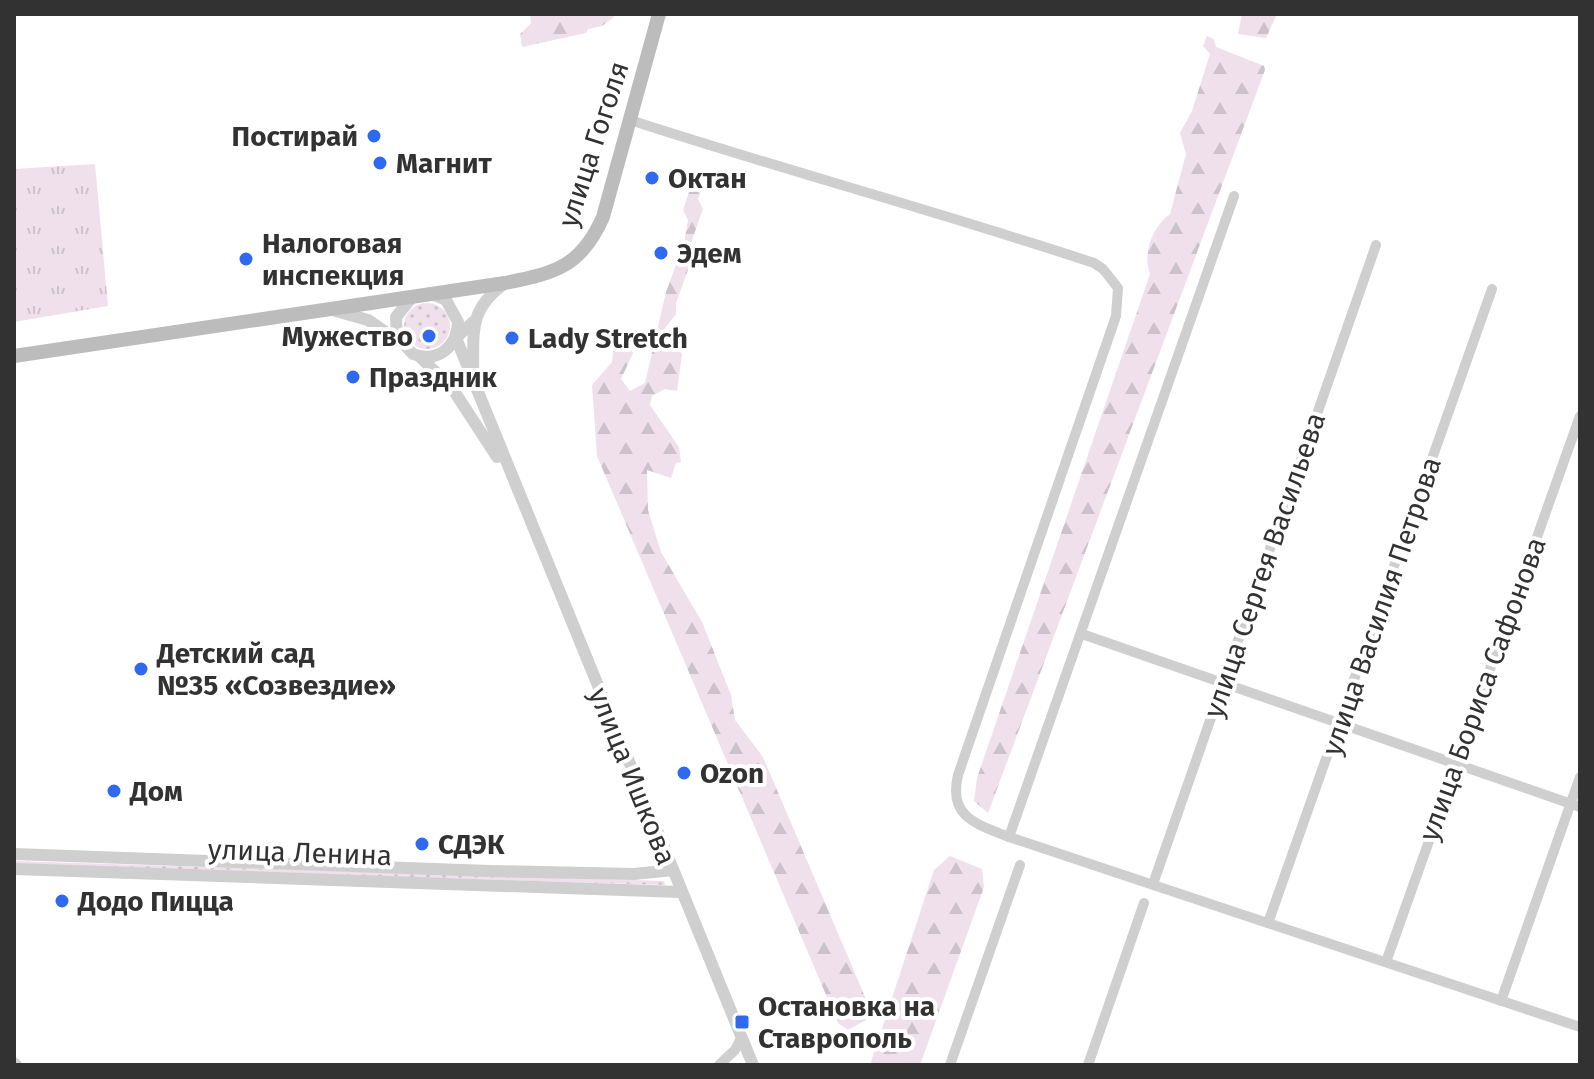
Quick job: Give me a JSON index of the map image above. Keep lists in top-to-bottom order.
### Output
{
  "streets": {
    "main road": ["улица Гоголя"],
    "street": [
      "улица Сергея Васильева",
      "улица Василия Петрова",
      "улица Бориса Сафонова",
      "улица Ишкова",
      "улица Ленина"
    ]
  },
  "crossings": [
    ["улица Гоголя", "улица Ишкова"],
    ["улица Ишкова", "улица Ленина"]
  ],
  "places": {
    "other": [
      "Постирай",
      "Магнит",
      "Октан",
      "Эдем",
      "Налоговая инспекция",
      "Мужество",
      "Lady Stretch",
      "Праздник",
      "Детский сад №35 «Созвездие»",
      "Ozon",
      "Дом",
      "СДЭК",
      "Додо Пицца"
    ],
    "transit": ["Остановка на Ставрополь"]
  }
}
